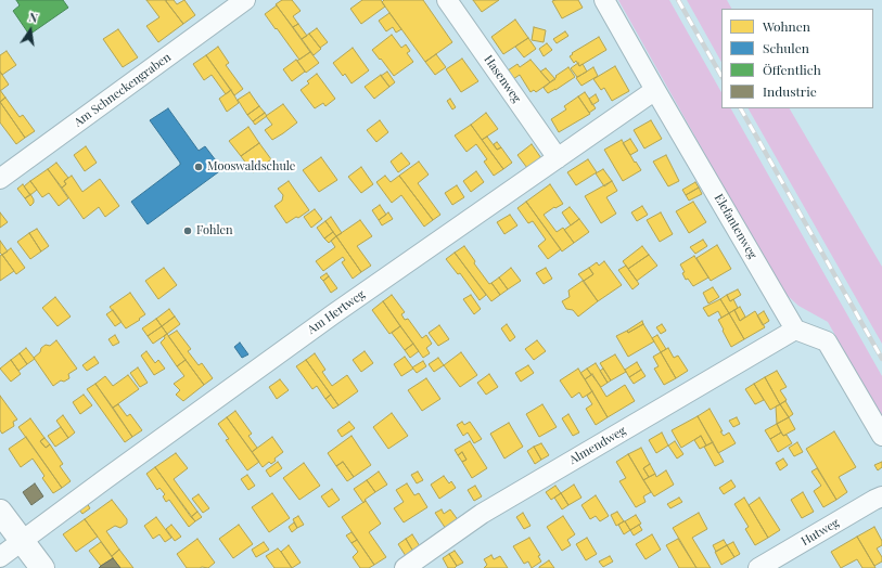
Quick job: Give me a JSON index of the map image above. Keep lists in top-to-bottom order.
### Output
{
  "streets": {
    "street": [
      "Hasenweg",
      "Am Schneckengraben",
      "Elefantenweg",
      "Am Hertweg",
      "Almendweg",
      "Hutweg"
    ]
  },
  "crossings": [
    ["Hasenweg", "Am Hertweg"],
    ["Elefantenweg", "Am Hertweg"],
    ["Elefantenweg", "Almendweg"]
  ],
  "places": ["Mooswaldschule", "Fohlen"],
  "legend": [
    "Wohnen",
    "Schulen",
    "Öffentlich",
    "Industrie"
  ],
  "north": "top"
}
